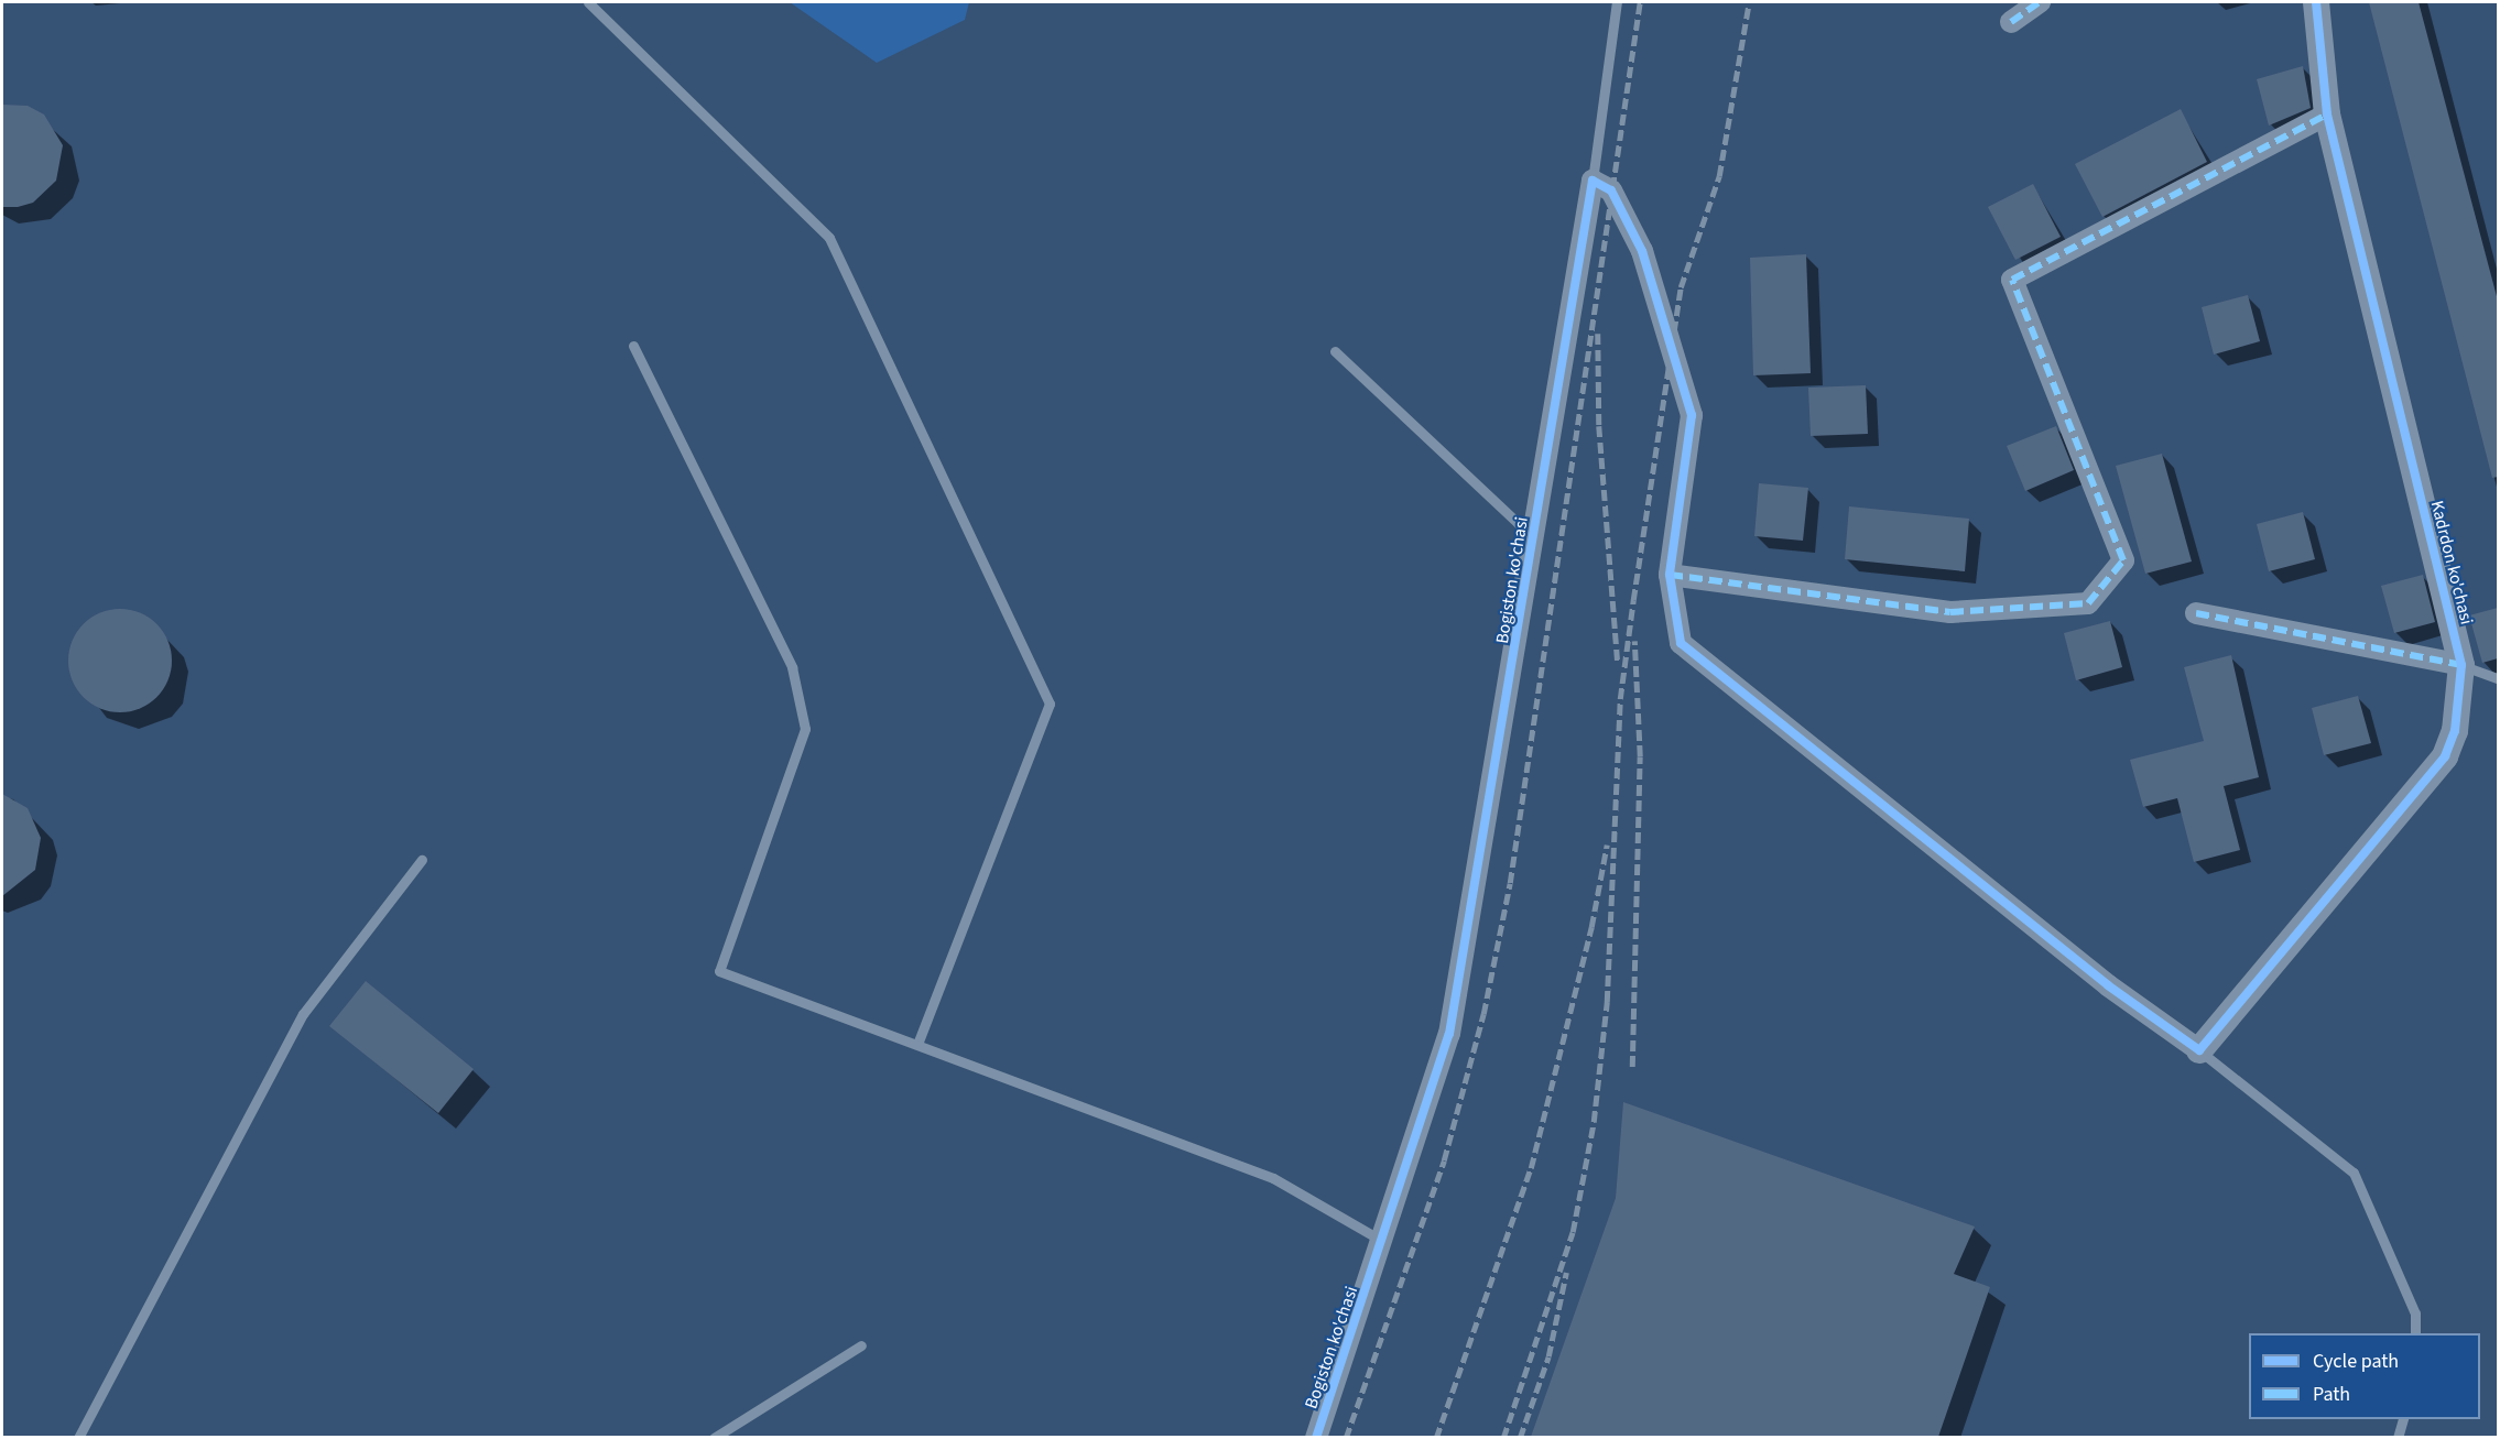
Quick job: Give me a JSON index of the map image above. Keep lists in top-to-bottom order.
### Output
{
  "streets": {
    "street": ["Kadrdon ko'chasi", "Bogiston ko'chasi"]
  },
  "legend": ["Cycle path", "Path"]
}
